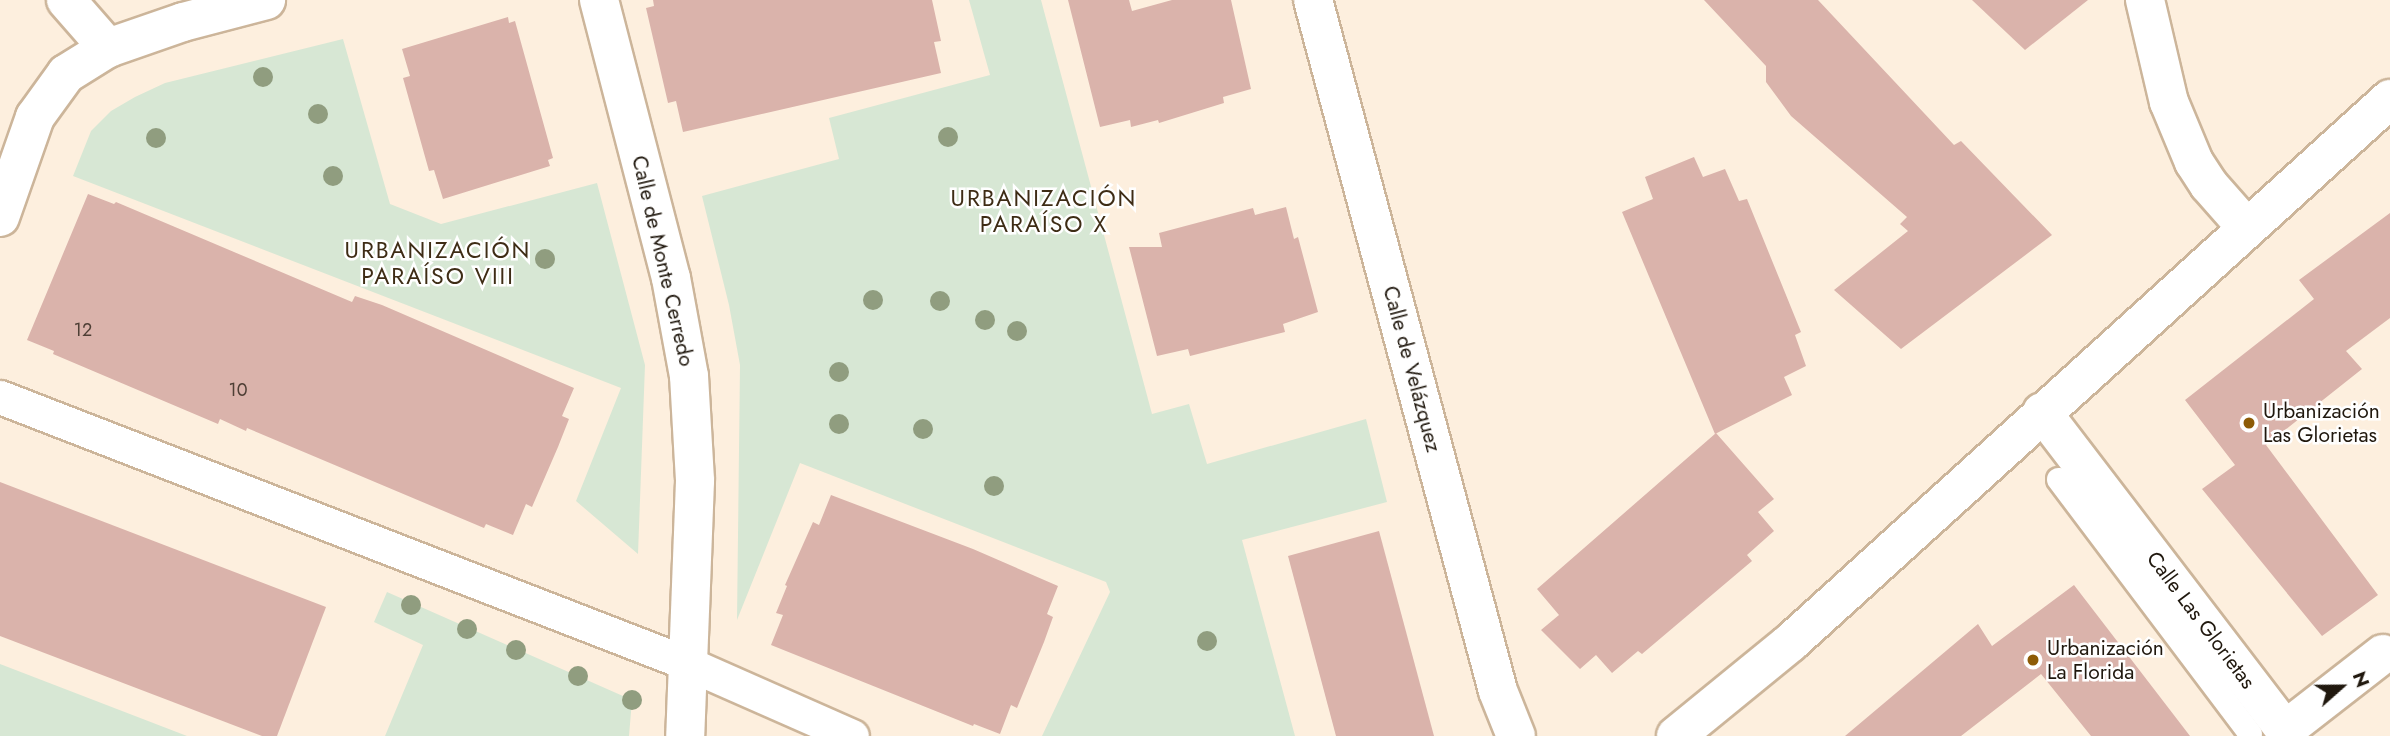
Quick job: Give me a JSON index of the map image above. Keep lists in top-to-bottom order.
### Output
{
  "streets": {
    "street": ["Calle de Monte Cerredo", "Calle de Velázquez", "Calle Las Glorietas"]
  },
  "districts": ["URBANIZACIÓN PARAÍSO X", "URBANIZACIÓN PARAÍSO VIII"],
  "places": ["Urbanización Las Glorietas", "Urbanización La Florida"],
  "house_numbers": ["12", "10"],
  "north": "right"
}
